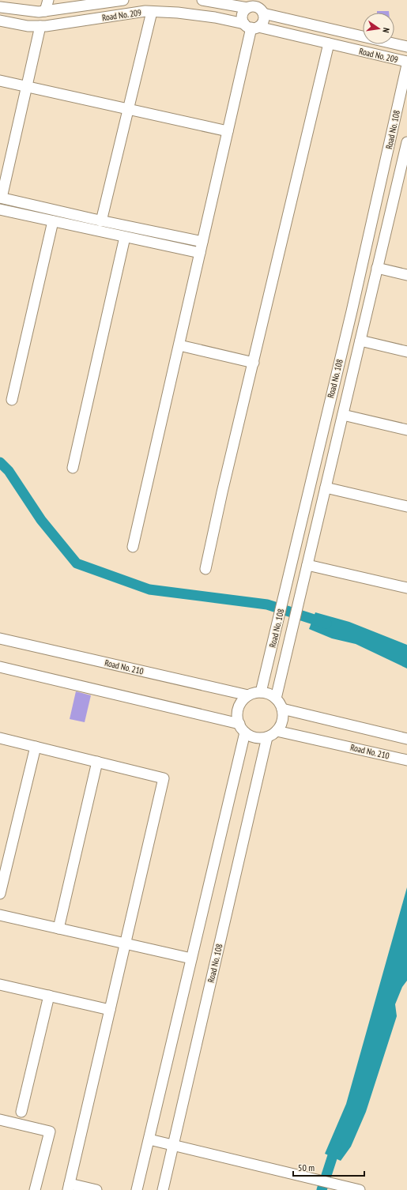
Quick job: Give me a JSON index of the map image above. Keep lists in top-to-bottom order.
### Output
{
  "streets": {
    "street": ["Road No. 209", "Road No. 108", "Road No. 210"]
  },
  "crossings": [
    ["Road No. 108", "Road No. 210"]
  ],
  "scale_bar": "50 m",
  "north": "right"
}
